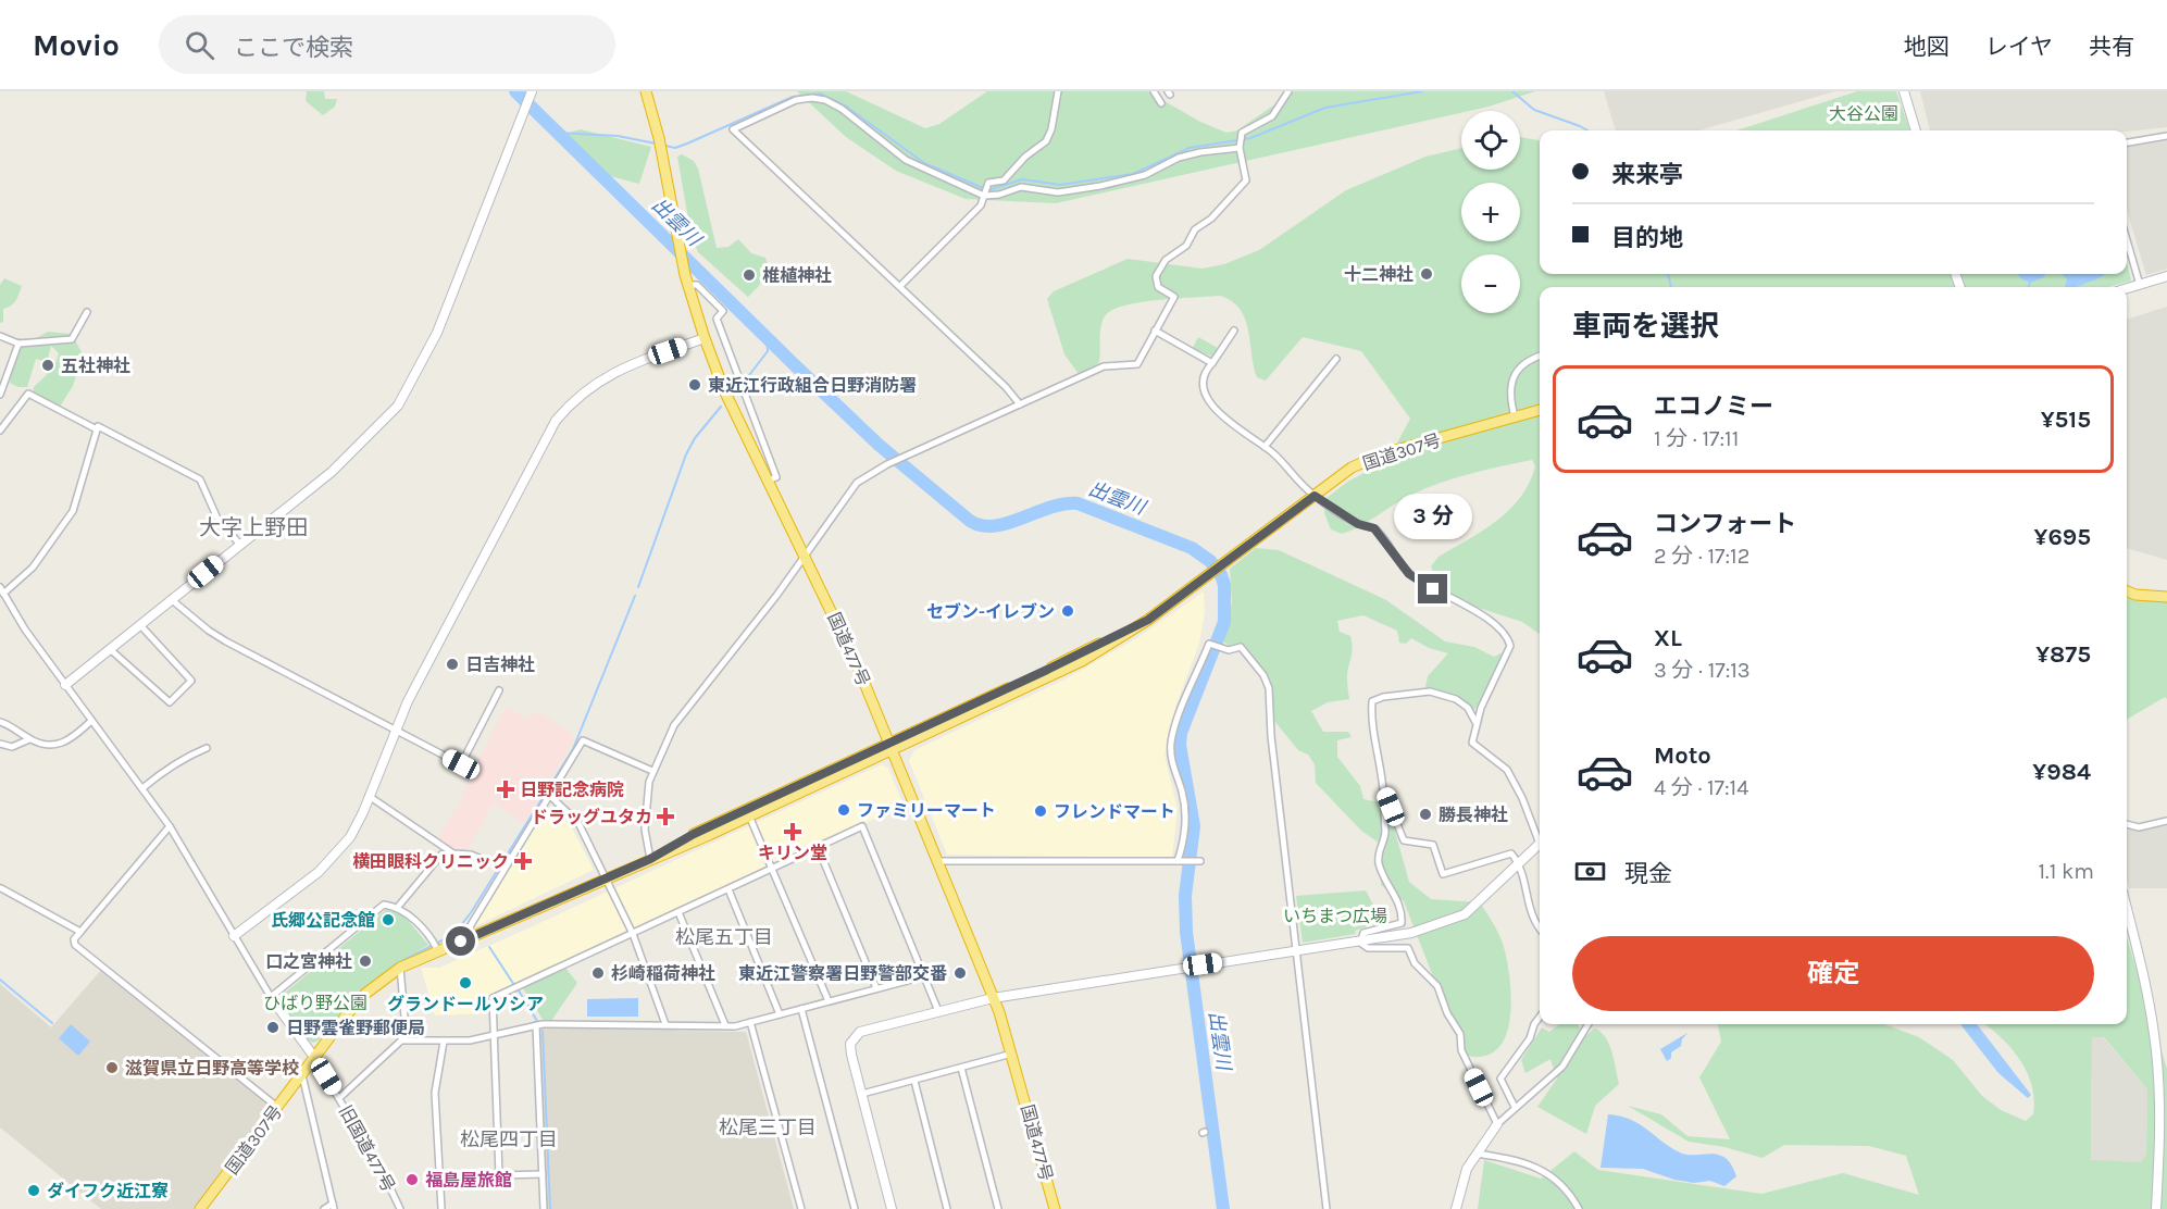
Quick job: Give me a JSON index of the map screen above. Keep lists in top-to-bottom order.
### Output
{
  "streets": {
    "highway": ["国道307号", "国道477号"],
    "street": ["旧国道477号"]
  },
  "crossings": [
    ["国道307号", "国道477号"],
    ["国道307号", "旧国道477号"]
  ],
  "districts": [
    "大字上野田",
    "松尾五丁目",
    "松尾三丁目",
    "松尾四丁目"
  ],
  "water": ["出雲川"],
  "parks": ["大谷公園", "いちまつ広場", "ひばり野公園"],
  "places": {
    "other": [
      "十二神社",
      "椎植神社",
      "五社神社",
      "東近江行政組合日野消防署",
      "セブン-イレブン",
      "日吉神社",
      "ファミリーマート",
      "フレンドマート",
      "勝長神社",
      "氏郷公記念館",
      "口之宮神社",
      "杉崎稲荷神社",
      "東近江警察署日野警部交番",
      "グランドールソシア",
      "日野雲雀野郵便局",
      "滋賀県立日野高等学校",
      "福島屋旅館",
      "ダイフク近江寮"
    ],
    "health": [
      "日野記念病院",
      "ドラッグユタカ",
      "キリン堂",
      "横田眼科クリニック"
    ]
  },
  "page": {
    "header": "Movio",
    "search": "ここで検索",
    "nav": ["地図", "レイヤ", "共有"],
    "map_buttons": ["+", "−"],
    "banner": ["来来亭", "目的地"],
    "heading": "車両を選択",
    "list": [
      {
        "name": "エコノミー",
        "note": "1 分 · 17:11",
        "value": "¥515"
      },
      {
        "name": "コンフォート",
        "note": "2 分 · 17:12",
        "value": "¥695"
      },
      {
        "name": "XL",
        "note": "3 分 · 17:13",
        "value": "¥875"
      },
      {
        "name": "Moto",
        "note": "4 分 · 17:14",
        "value": "¥984"
      }
    ],
    "bubble": "3 分",
    "pay": ["現金", "1.1 km"],
    "buttons": "確定"
  }
}
